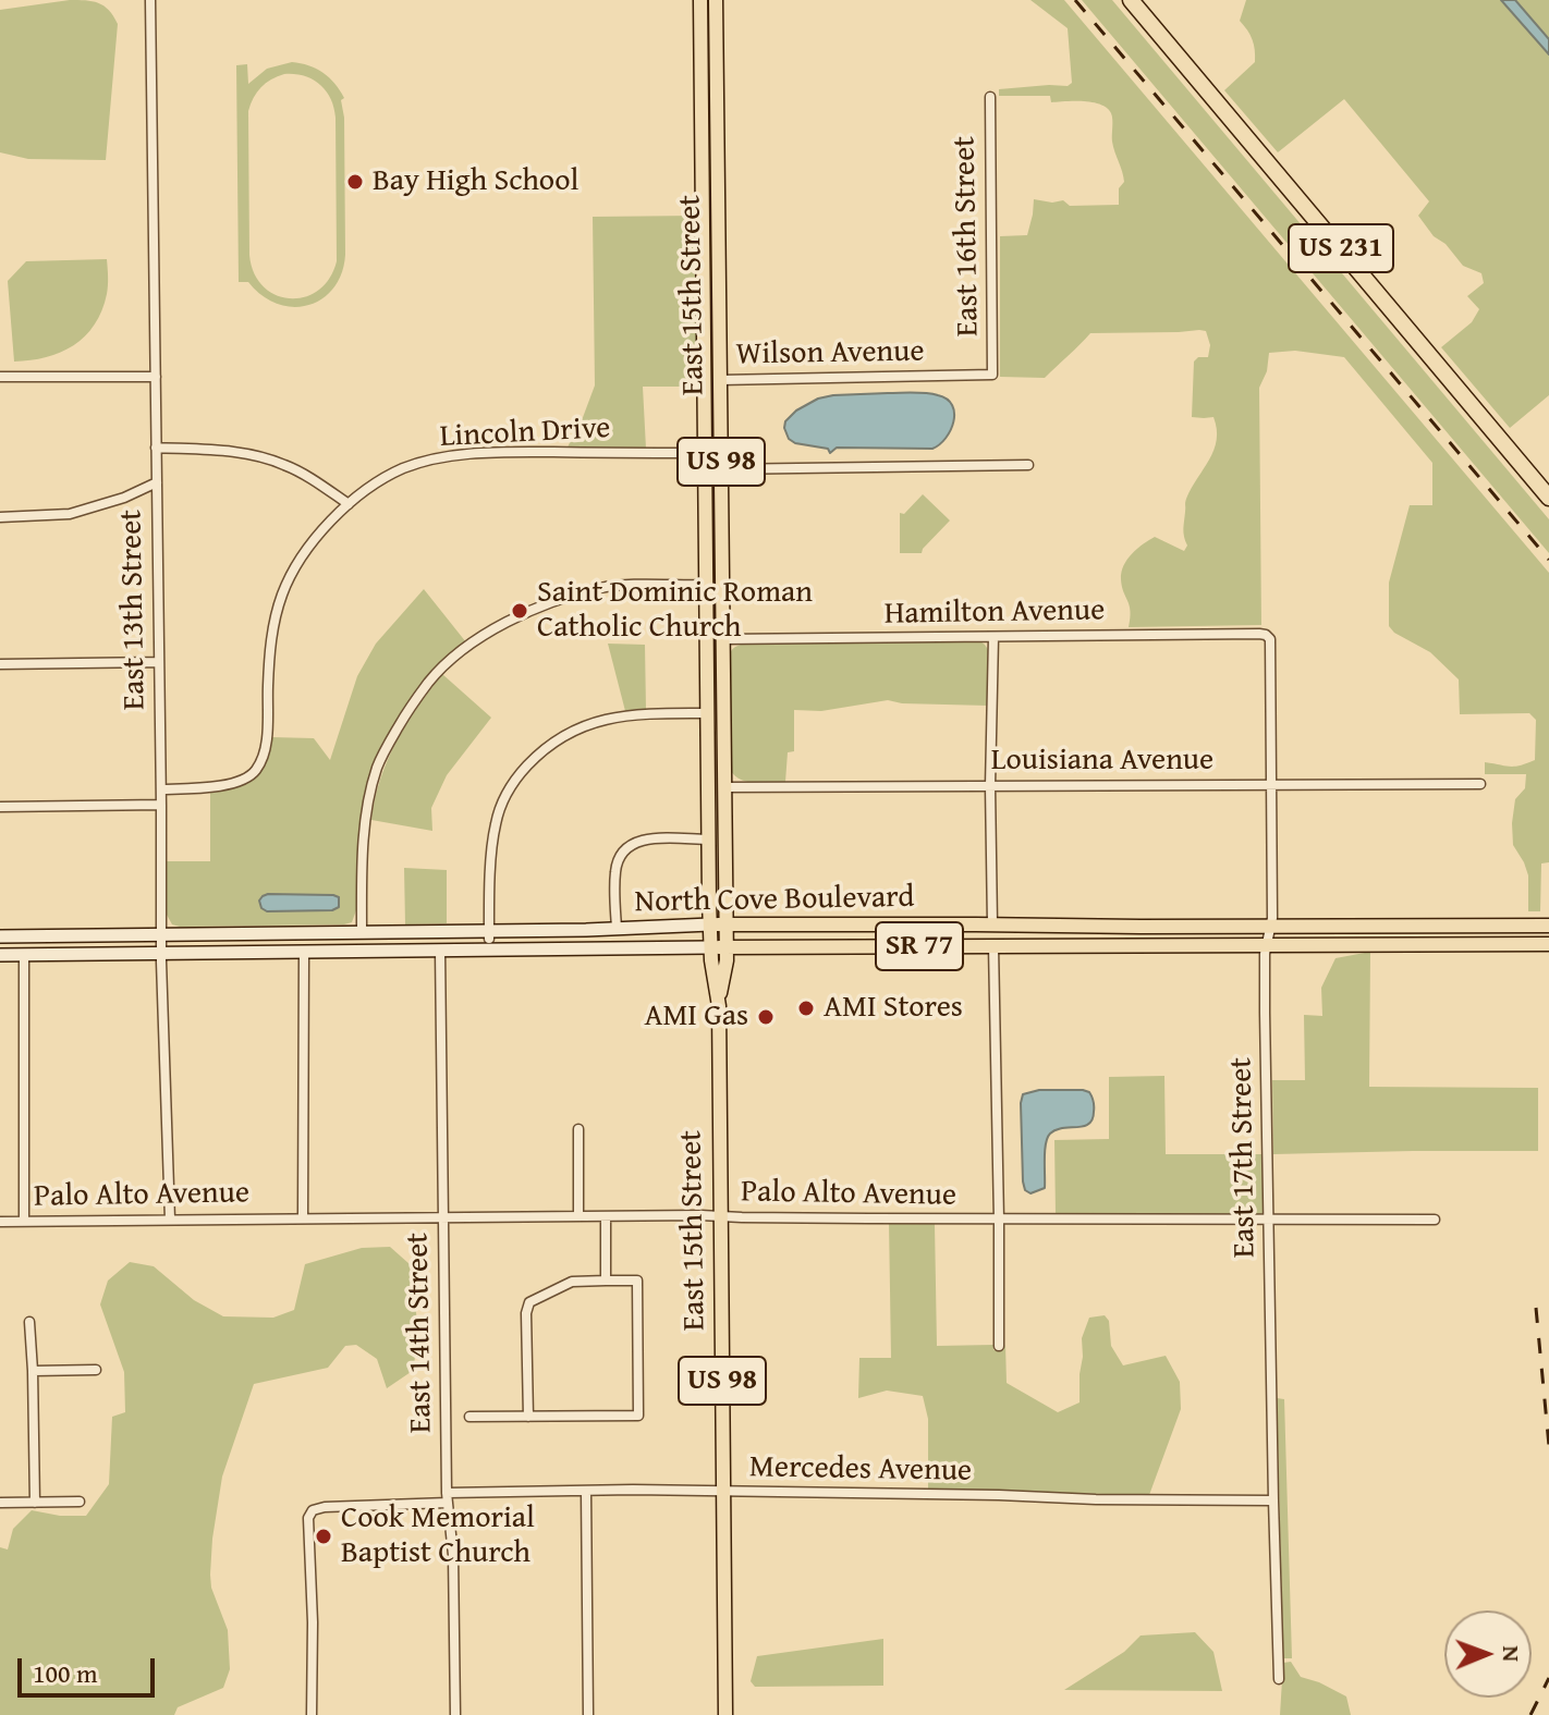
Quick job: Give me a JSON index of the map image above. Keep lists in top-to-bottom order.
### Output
{
  "streets": {
    "highway": ["US 231"],
    "main road": [
      "East 15th Street",
      "US 98",
      "North Cove Boulevard",
      "SR 77"
    ],
    "street": [
      "East 16th Street",
      "Wilson Avenue",
      "Lincoln Drive",
      "East 13th Street",
      "Hamilton Avenue",
      "Louisiana Avenue",
      "East 17th Street",
      "Palo Alto Avenue",
      "East 14th Street",
      "Mercedes Avenue"
    ]
  },
  "crossings": [
    ["East 16th Street", "Wilson Avenue"],
    ["East 15th Street", "Wilson Avenue"],
    ["East 15th Street", "Lincoln Drive"],
    ["East 15th Street", "Hamilton Avenue"],
    ["East 15th Street", "Louisiana Avenue"],
    ["East 15th Street", "North Cove Boulevard"],
    ["East 15th Street", "Palo Alto Avenue"],
    ["East 15th Street", "Mercedes Avenue"],
    ["Lincoln Drive", "East 13th Street"],
    ["East 13th Street", "North Cove Boulevard"],
    ["East 13th Street", "Palo Alto Avenue"],
    ["Hamilton Avenue", "East 17th Street"],
    ["Louisiana Avenue", "East 17th Street"],
    ["North Cove Boulevard", "East 17th Street"],
    ["North Cove Boulevard", "East 14th Street"],
    ["East 17th Street", "Palo Alto Avenue"],
    ["East 17th Street", "Mercedes Avenue"],
    ["Palo Alto Avenue", "East 14th Street"],
    ["East 14th Street", "Mercedes Avenue"]
  ],
  "places": [
    "Bay High School",
    "Saint Dominic Roman Catholic Church",
    "AMI Stores",
    "AMI Gas",
    "Cook Memorial Baptist Church"
  ],
  "scale_bar": "100 m",
  "north": "right"
}
